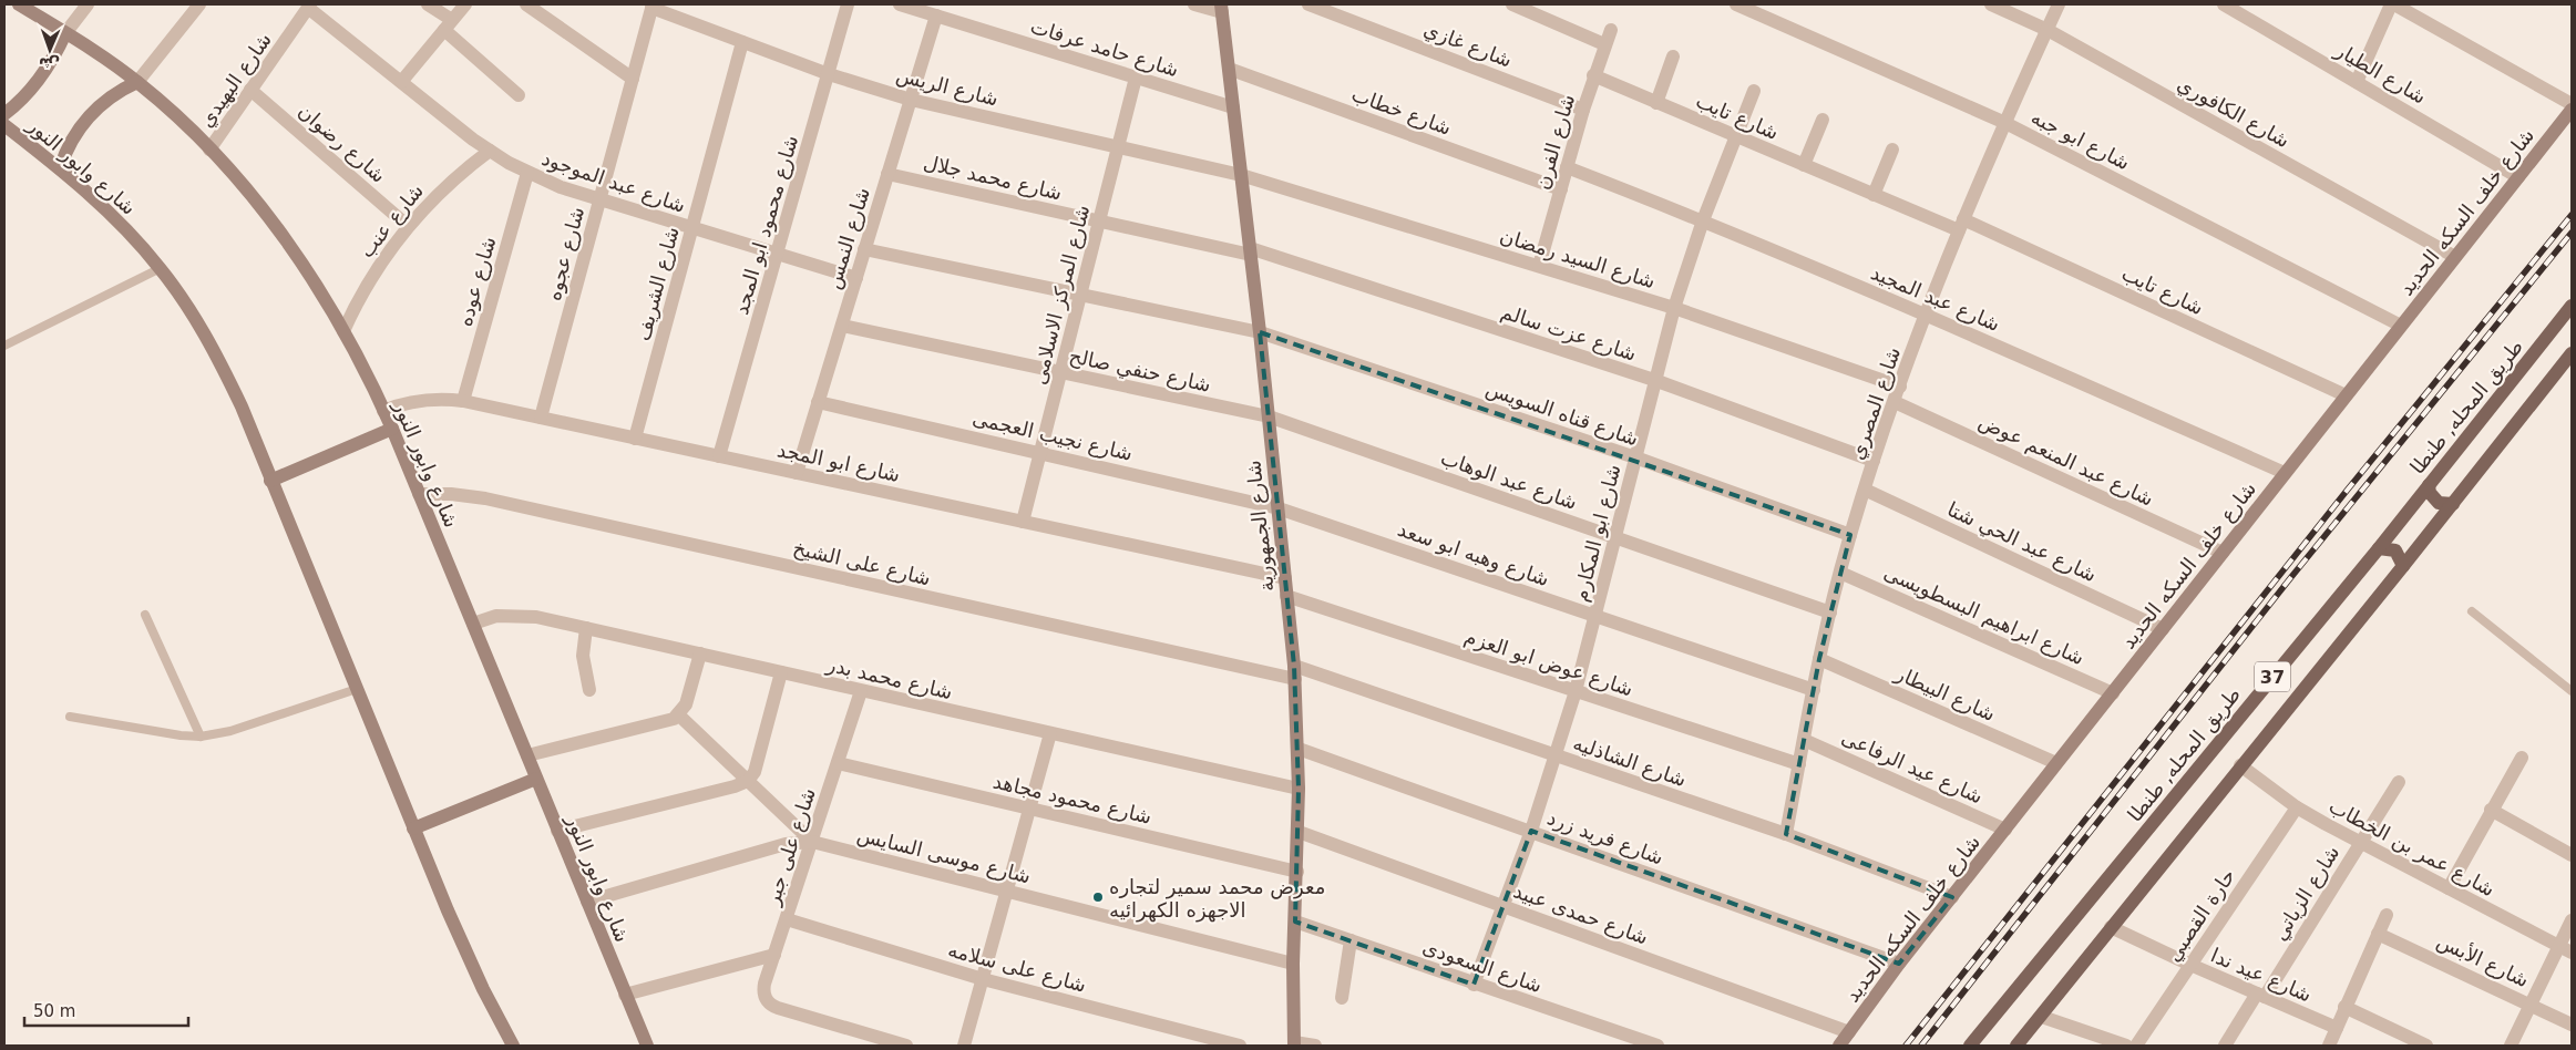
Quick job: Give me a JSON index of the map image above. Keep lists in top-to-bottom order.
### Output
{
  "streets": {
    "main road": [
      "شارع وابور النور",
      "شارع خلف السكه الحديد",
      "طريق المحله, طنطا",
      "شارع الجمهورية",
      "37"
    ],
    "street": [
      "شارع غازي",
      "شارع حامد عرفات",
      "شارع الطيار",
      "شارع البهيدي",
      "شارع الريس",
      "شارع خطاب",
      "شارع الكافوري",
      "شارع تايب",
      "شارع ابو جبه",
      "شارع الفرن",
      "شارع رضوان",
      "شارع محمد جلال",
      "شارع عبد الموجود",
      "شارع عنب",
      "شارع محمود ابو المجد",
      "شارع النمس",
      "شارع عجوه",
      "شارع السيد رمضان",
      "شارع عوده",
      "شارع الشريف",
      "شارع المركز الاسلامى",
      "شارع عبد المجيد",
      "شارع عزت سالم",
      "شارع حنفي صالح",
      "شارع المصري",
      "شارع قناه السويس",
      "شارع نجيب العجمى",
      "شارع عبد المنعم عوض",
      "شارع ابو المجد",
      "شارع عبد الوهاب",
      "شارع ابو المكارم",
      "شارع عبد الحي شتا",
      "شارع وهبه ابو سعد",
      "شارع على الشيخ",
      "شارع ابراهيم البسطويسى",
      "شارع عوض ابو العزم",
      "شارع محمد بدر",
      "شارع البيطار",
      "شارع الشاذليه",
      "شارع عيد الرفاعى",
      "شارع محمود مجاهد",
      "شارع فريد زرد",
      "شارع على جبر",
      "شارع عمر بن الخطاب",
      "شارع موسى السايس",
      "شارع الزياتي",
      "شارع حمدى عبيد",
      "حارة القصبي",
      "شارع الأبس",
      "شارع السعودى",
      "شارع على سلامه",
      "شارع عيد ندا"
    ]
  },
  "crossings": [
    ["شارع غازي", "شارع الفرن"],
    ["شارع حامد عرفات", "شارع النمس"],
    ["شارع حامد عرفات", "شارع المركز الاسلامى"],
    ["شارع حامد عرفات", "شارع الجمهورية"],
    ["شارع الطيار", "شارع خلف السكه الحديد"],
    ["شارع البهيدي", "شارع رضوان"],
    ["شارع البهيدي", "شارع وابور النور"],
    ["شارع البهيدي", "شارع عبد الموجود"],
    ["شارع الريس", "شارع محمود ابو المجد"],
    ["شارع الريس", "شارع النمس"],
    ["شارع الريس", "شارع عجوه"],
    ["شارع الريس", "شارع السيد رمضان"],
    ["شارع الريس", "شارع الشريف"],
    ["شارع الريس", "شارع المركز الاسلامى"],
    ["شارع الريس", "شارع الجمهورية"],
    ["شارع خطاب", "شارع الفرن"],
    ["شارع خطاب", "شارع الجمهورية"],
    ["شارع الكافوري", "شارع خلف السكه الحديد"],
    ["شارع الكافوري", "شارع المصري"],
    ["شارع تايب", "شارع الفرن"],
    ["شارع تايب", "شارع خلف السكه الحديد"],
    ["شارع تايب", "شارع المصري"],
    ["شارع تايب", "شارع ابو المكارم"],
    ["شارع ابو جبه", "شارع خلف السكه الحديد"],
    ["شارع ابو جبه", "شارع المصري"],
    ["شارع الفرن", "شارع السيد رمضان"],
    ["شارع الفرن", "شارع عبد المجيد"],
    ["شارع رضوان", "شارع عنب"],
    ["شارع وابور النور", "شارع عنب"],
    ["شارع وابور النور", "شارع ابو المجد"],
    ["شارع وابور النور", "شارع على الشيخ"],
    ["شارع وابور النور", "شارع محمد بدر"],
    ["شارع وابور النور", "شارع موسى السايس"],
    ["شارع محمد جلال", "شارع النمس"],
    ["شارع محمد جلال", "شارع المركز الاسلامى"],
    ["شارع محمد جلال", "شارع عزت سالم"],
    ["شارع محمد جلال", "شارع الجمهورية"],
    ["شارع عبد الموجود", "شارع عنب"],
    ["شارع عبد الموجود", "شارع محمود ابو المجد"],
    ["شارع عبد الموجود", "شارع النمس"],
    ["شارع عبد الموجود", "شارع عجوه"],
    ["شارع عبد الموجود", "شارع عوده"],
    ["شارع عبد الموجود", "شارع الشريف"],
    ["شارع خلف السكه الحديد", "شارع عبد المجيد"],
    ["شارع خلف السكه الحديد", "شارع عبد المنعم عوض"],
    ["شارع خلف السكه الحديد", "شارع عبد الحي شتا"],
    ["شارع خلف السكه الحديد", "شارع ابراهيم البسطويسى"],
    ["شارع خلف السكه الحديد", "شارع البيطار"],
    ["شارع خلف السكه الحديد", "شارع الشاذليه"],
    ["شارع خلف السكه الحديد", "شارع عيد الرفاعى"],
    ["شارع خلف السكه الحديد", "شارع فريد زرد"],
    ["شارع خلف السكه الحديد", "شارع حمدى عبيد"],
    ["شارع محمود ابو المجد", "شارع ابو المجد"],
    ["شارع النمس", "شارع حنفي صالح"],
    ["شارع النمس", "شارع قناه السويس"],
    ["شارع النمس", "شارع نجيب العجمى"],
    ["شارع النمس", "شارع ابو المجد"],
    ["شارع عجوه", "شارع ابو المجد"],
    ["شارع السيد رمضان", "شارع المصري"],
    ["شارع السيد رمضان", "شارع الجمهورية"],
    ["شارع السيد رمضان", "شارع ابو المكارم"],
    ["شارع عوده", "شارع ابو المجد"],
    ["شارع الشريف", "شارع ابو المجد"],
    ["شارع المركز الاسلامى", "شارع حنفي صالح"],
    ["شارع المركز الاسلامى", "شارع قناه السويس"],
    ["شارع المركز الاسلامى", "شارع نجيب العجمى"],
    ["شارع المركز الاسلامى", "شارع ابو المجد"],
    ["شارع عبد المجيد", "شارع المصري"],
    ["شارع عبد المجيد", "شارع ابو المكارم"],
    ["شارع عزت سالم", "شارع المصري"],
    ["شارع عزت سالم", "شارع الجمهورية"],
    ["شارع عزت سالم", "شارع ابو المكارم"],
    ["شارع حنفي صالح", "شارع عبد الوهاب"],
    ["شارع حنفي صالح", "شارع الجمهورية"],
    ["شارع المصري", "شارع قناه السويس"],
    ["شارع المصري", "شارع عبد المنعم عوض"],
    ["شارع المصري", "شارع عبد الوهاب"],
    ["شارع المصري", "شارع عبد الحي شتا"],
    ["شارع المصري", "شارع وهبه ابو سعد"],
    ["شارع المصري", "شارع ابراهيم البسطويسى"],
    ["شارع المصري", "شارع عوض ابو العزم"],
    ["شارع المصري", "شارع البيطار"],
    ["شارع المصري", "شارع الشاذليه"],
    ["شارع المصري", "شارع عيد الرفاعى"],
    ["شارع قناه السويس", "شارع الجمهورية"],
    ["شارع قناه السويس", "شارع ابو المكارم"],
    ["شارع نجيب العجمى", "شارع الجمهورية"],
    ["شارع نجيب العجمى", "شارع وهبه ابو سعد"],
    ["شارع ابو المجد", "شارع الجمهورية"],
    ["شارع عبد الوهاب", "شارع الجمهورية"],
    ["شارع عبد الوهاب", "شارع ابو المكارم"],
    ["شارع الجمهورية", "شارع وهبه ابو سعد"],
    ["شارع الجمهورية", "شارع على الشيخ"],
    ["شارع الجمهورية", "شارع عوض ابو العزم"],
    ["شارع الجمهورية", "شارع محمد بدر"],
    ["شارع الجمهورية", "شارع الشاذليه"],
    ["شارع الجمهورية", "شارع محمود مجاهد"],
    ["شارع الجمهورية", "شارع فريد زرد"],
    ["شارع الجمهورية", "شارع موسى السايس"],
    ["شارع الجمهورية", "شارع حمدى عبيد"],
    ["شارع الجمهورية", "شارع السعودى"],
    ["شارع ابو المكارم", "شارع وهبه ابو سعد"],
    ["شارع ابو المكارم", "شارع عوض ابو العزم"],
    ["شارع ابو المكارم", "شارع الشاذليه"],
    ["شارع ابو المكارم", "شارع فريد زرد"],
    ["شارع ابو المكارم", "شارع حمدى عبيد"],
    ["شارع ابو المكارم", "شارع السعودى"],
    ["شارع على الشيخ", "شارع الشاذليه"],
    ["37", "شارع عمر بن الخطاب"],
    ["37", "شارع عيد ندا"],
    ["شارع محمد بدر", "شارع على جبر"],
    ["شارع محمود مجاهد", "شارع على جبر"],
    ["شارع على جبر", "شارع موسى السايس"],
    ["شارع على جبر", "شارع على سلامه"],
    ["شارع عمر بن الخطاب", "شارع الزياتي"],
    ["شارع عمر بن الخطاب", "حارة القصبي"],
    ["شارع الزياتي", "شارع عيد ندا"],
    ["حارة القصبي", "شارع عيد ندا"]
  ],
  "places": ["معرض محمد سمير لتجاره الاجهزه الكهرائيه"],
  "scale_bar": "50 m",
  "north": "bottom"
}
